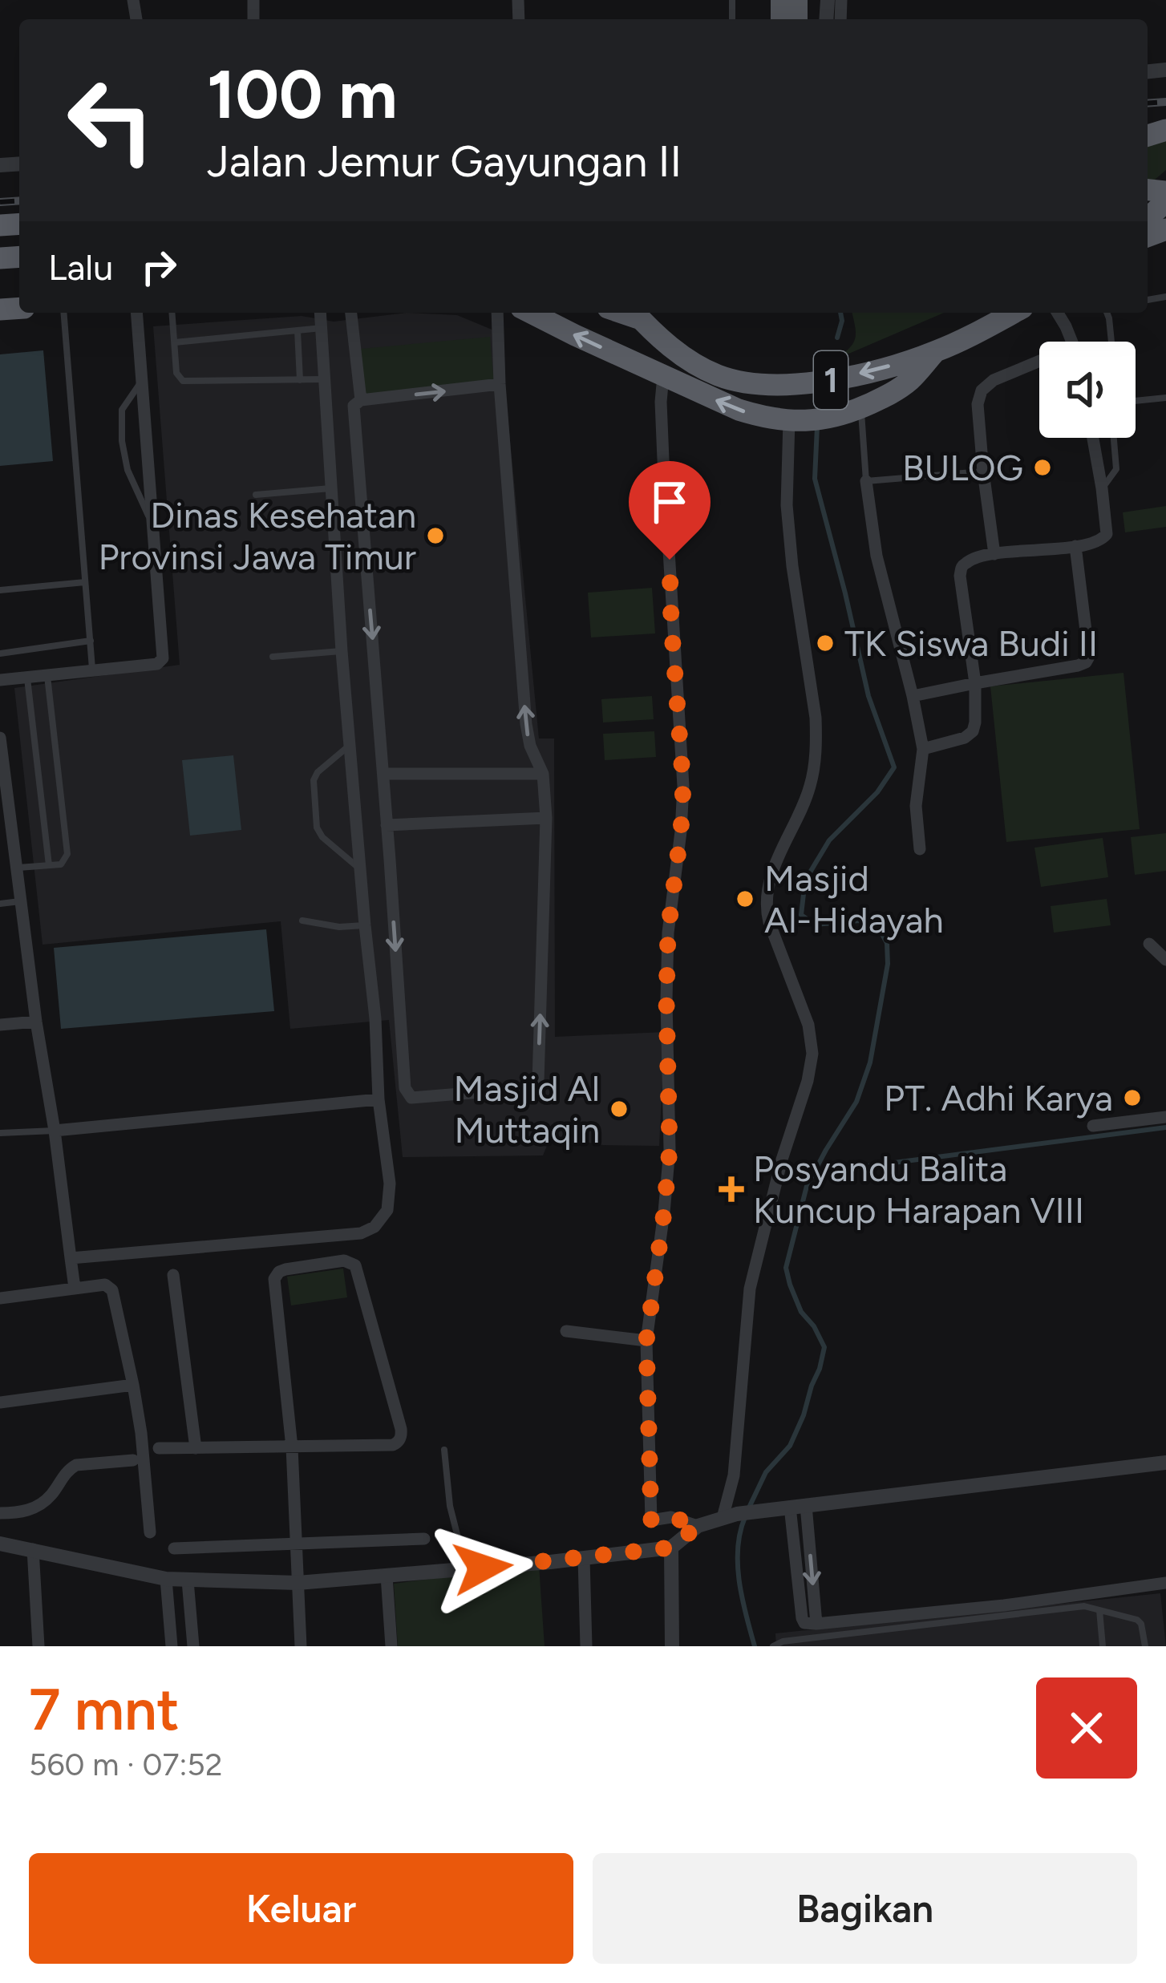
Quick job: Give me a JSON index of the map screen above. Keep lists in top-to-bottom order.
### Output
{
  "streets": {
    "highway": ["1"]
  },
  "places": {
    "other": [
      "BULOG",
      "Dinas Kesehatan Provinsi Jawa Timur",
      "TK Siswa Budi II",
      "Masjid Al-Hidayah",
      "PT. Adhi Karya",
      "Masjid Al Muttaqin"
    ],
    "health": ["Posyandu Balita Kuncup Harapan VIII"]
  },
  "page": {
    "turn": ["100 m", "Jalan Jemur Gayungan II"],
    "then": "Lalu",
    "heading": ["7 mnt", "560 m · 07:52"],
    "buttons": ["Keluar", "Bagikan"]
  }
}
